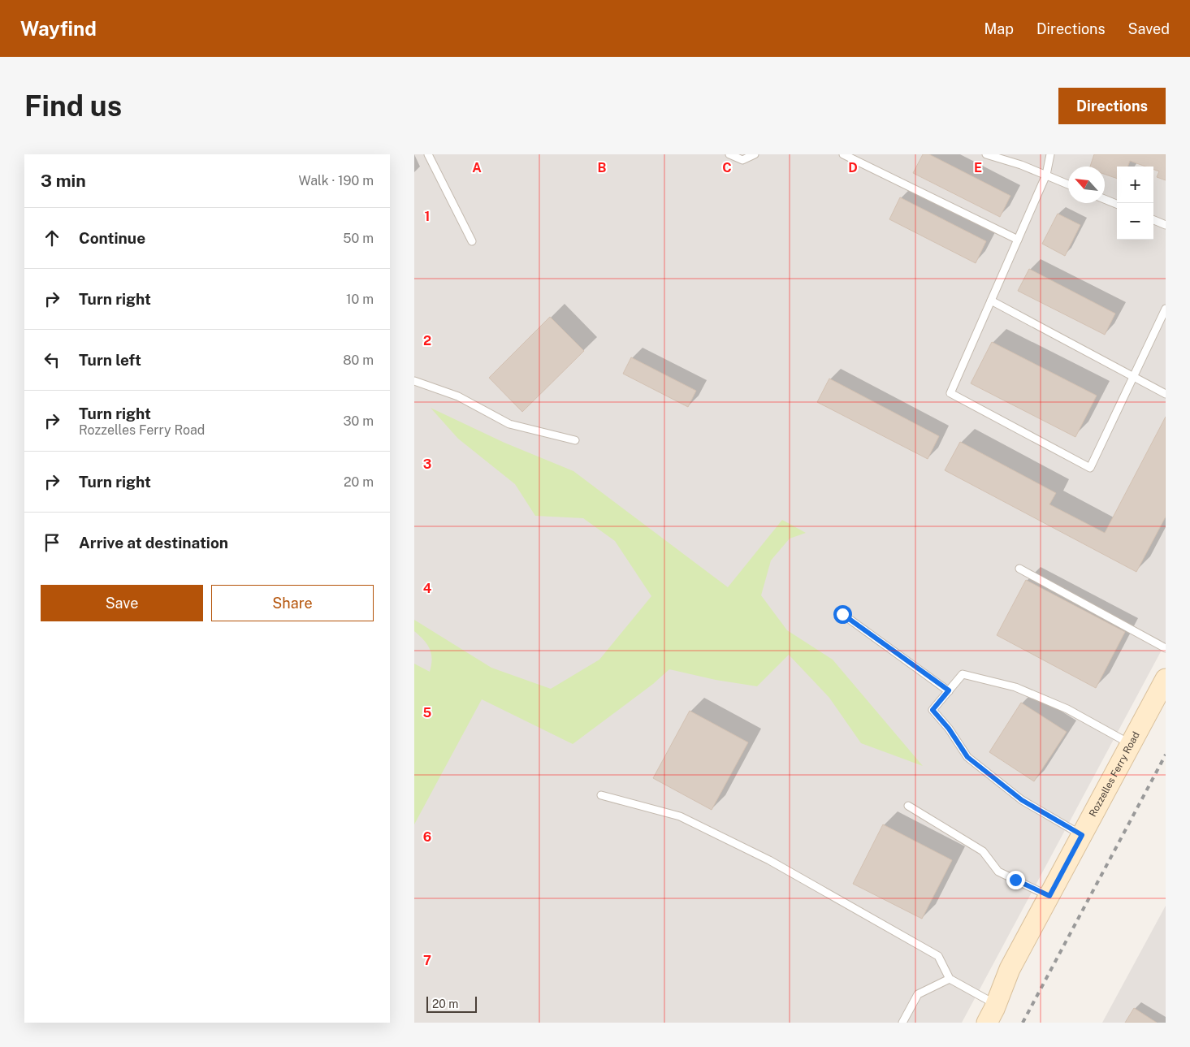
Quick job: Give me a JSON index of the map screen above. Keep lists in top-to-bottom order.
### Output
{
  "streets": {
    "street": ["Rozzelles Ferry Road"]
  },
  "scale_bar": "20 m",
  "north": "top left",
  "page": {
    "header": "Wayfind",
    "nav": ["Map", "Directions", "Saved"],
    "buttons": [
      "Directions",
      ["Save", "Share"]
    ],
    "title": "Find us",
    "heading": ["3 min", "Walk · 190 m"],
    "map_buttons": ["+", "−"],
    "list": [
      ["Continue", "50 m"],
      ["Turn right", "10 m"],
      ["Turn left", "80 m"],
      ["Turn right", "Rozzelles Ferry Road", "30 m"],
      ["Turn right", "20 m"],
      "Arrive at destination"
    ],
    "scale": "20 m"
  },
  "grid": {
    "columns": [
      "A",
      "B",
      "C",
      "D",
      "E"
    ],
    "rows": [
      "1",
      "2",
      "3",
      "4",
      "5",
      "6",
      "7"
    ]
  }
}
